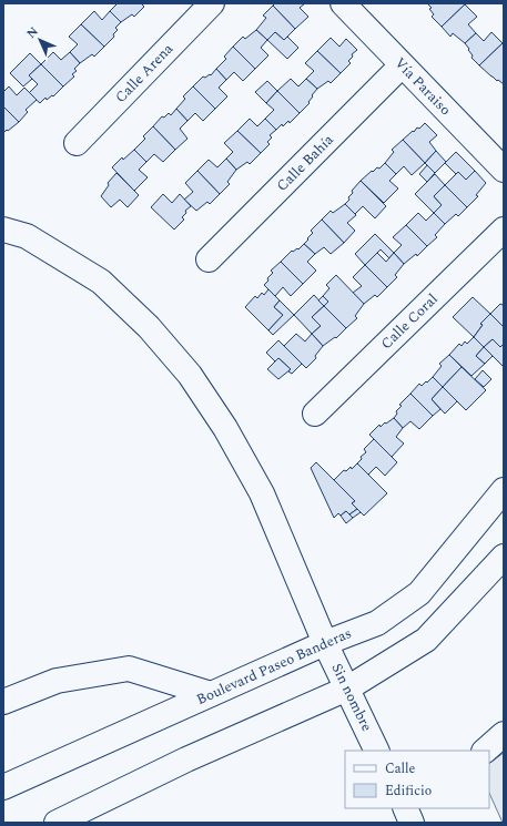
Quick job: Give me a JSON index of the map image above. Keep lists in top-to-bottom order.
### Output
{
  "streets": {
    "street": [
      "Calle Arena",
      "Vía Paraiso",
      "Calle Bahía",
      "Calle Coral",
      "Boulevard Paseo Banderas",
      "Sin nombre"
    ]
  },
  "crossings": [
    ["Vía Paraiso", "Calle Bahía"],
    ["Boulevard Paseo Banderas", "Sin nombre"]
  ],
  "legend": ["Calle", "Edificio"],
  "north": "top left"
}
